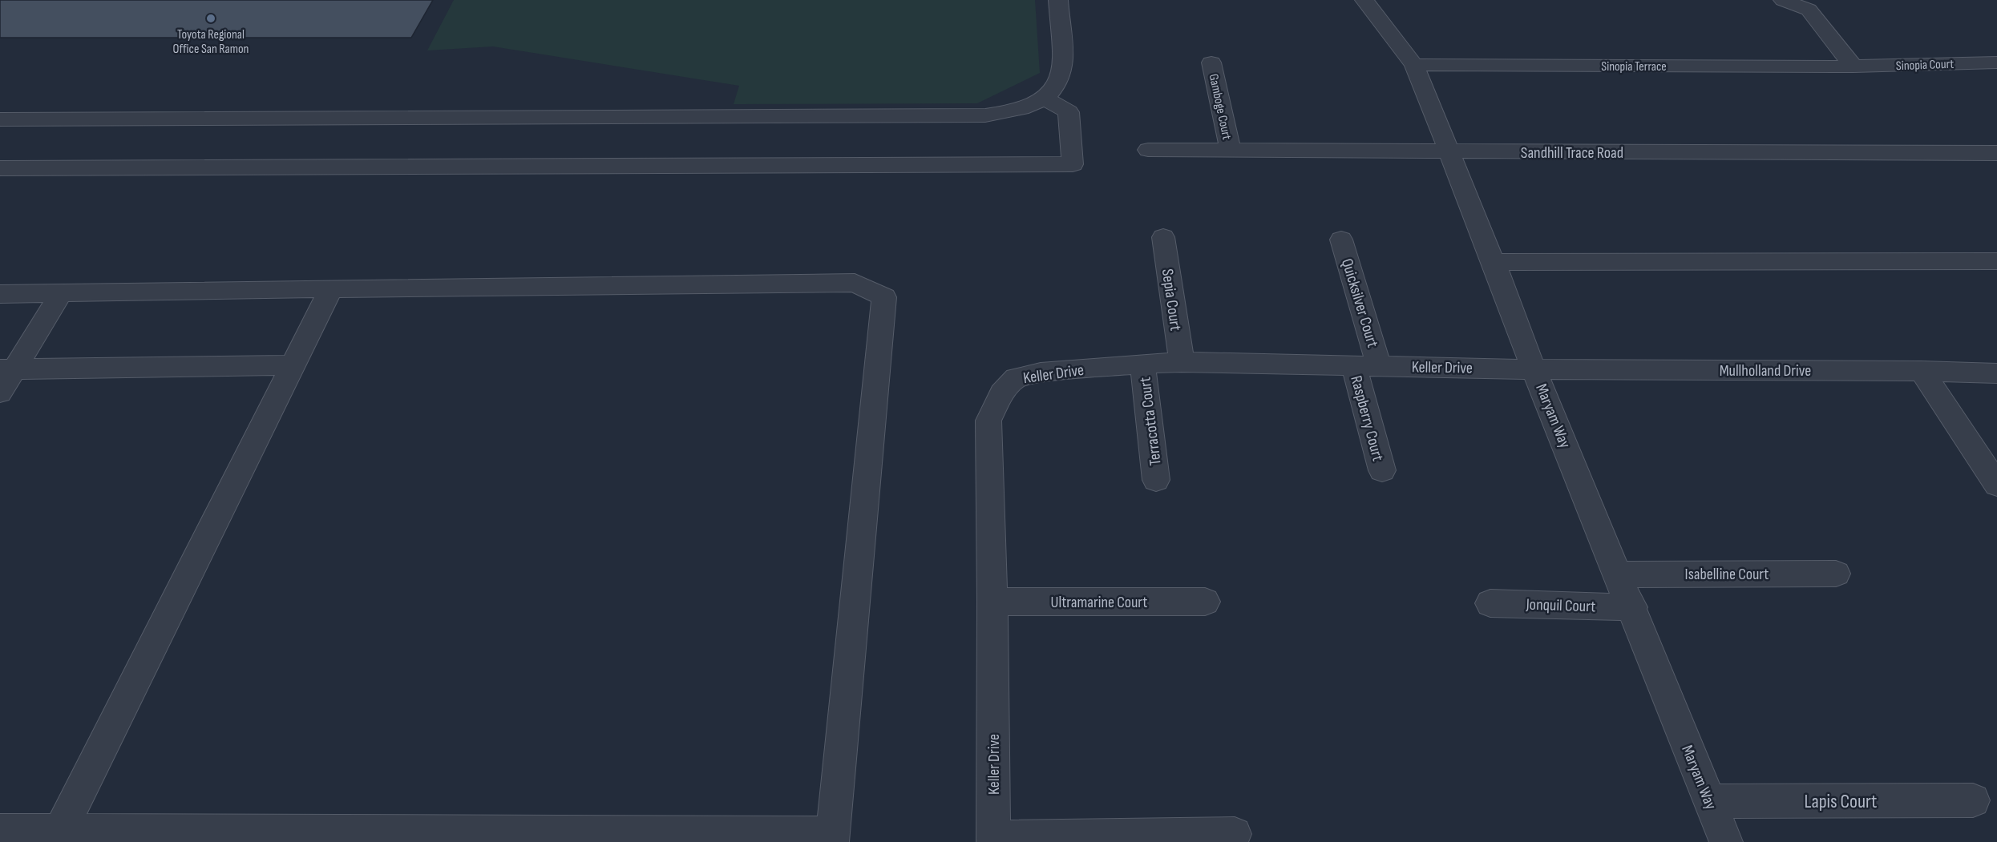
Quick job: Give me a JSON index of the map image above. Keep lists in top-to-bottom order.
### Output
{
  "streets": {
    "street": [
      "Sinopia Court",
      "Sinopia Terrace",
      "Gamboge Court",
      "Sandhill Trace Road",
      "Sepia Court",
      "Quicksilver Court",
      "Keller Drive",
      "Mullholland Drive",
      "Maryam Way",
      "Raspberry Court",
      "Terracotta Court",
      "Isabelline Court",
      "Ultramarine Court",
      "Jonquil Court",
      "Lapis Court"
    ]
  },
  "crossings": [
    ["Sinopia Court", "Sinopia Terrace"],
    ["Sinopia Terrace", "Maryam Way"],
    ["Gamboge Court", "Sandhill Trace Road"],
    ["Sandhill Trace Road", "Maryam Way"],
    ["Sepia Court", "Keller Drive"],
    ["Quicksilver Court", "Keller Drive"],
    ["Quicksilver Court", "Raspberry Court"],
    ["Keller Drive", "Mullholland Drive"],
    ["Keller Drive", "Maryam Way"],
    ["Keller Drive", "Raspberry Court"],
    ["Keller Drive", "Terracotta Court"],
    ["Keller Drive", "Ultramarine Court"],
    ["Mullholland Drive", "Maryam Way"],
    ["Maryam Way", "Isabelline Court"],
    ["Maryam Way", "Jonquil Court"],
    ["Maryam Way", "Lapis Court"]
  ],
  "places": ["Toyota Regional Office San Ramon"]
}
